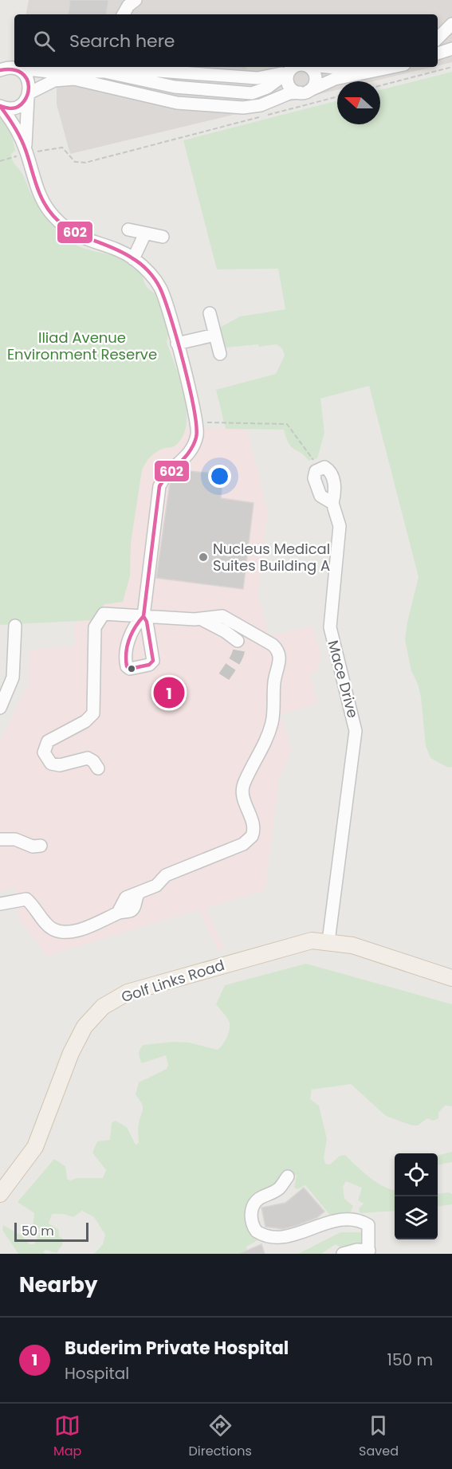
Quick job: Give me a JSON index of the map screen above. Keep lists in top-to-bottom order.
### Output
{
  "streets": {
    "main road": ["Golf Links Road"],
    "street": ["Mace Drive"]
  },
  "crossings": [
    ["Mace Drive", "Golf Links Road"]
  ],
  "parks": ["Iliad Avenue Environment Reserve"],
  "places": ["Nucleus Medical Suites Building A"],
  "lines": ["transit line 602"],
  "scale_bar": "50 m",
  "north": "left",
  "page": {
    "search": "Search here",
    "pins": "1",
    "scale": "50 m",
    "heading": "Nearby",
    "list": [
      {
        "mark": "1",
        "name": "Buderim Private Hospital",
        "note": "Hospital",
        "value": "150 m"
      }
    ],
    "nav": ["Map", "Directions", "Saved"]
  }
}
